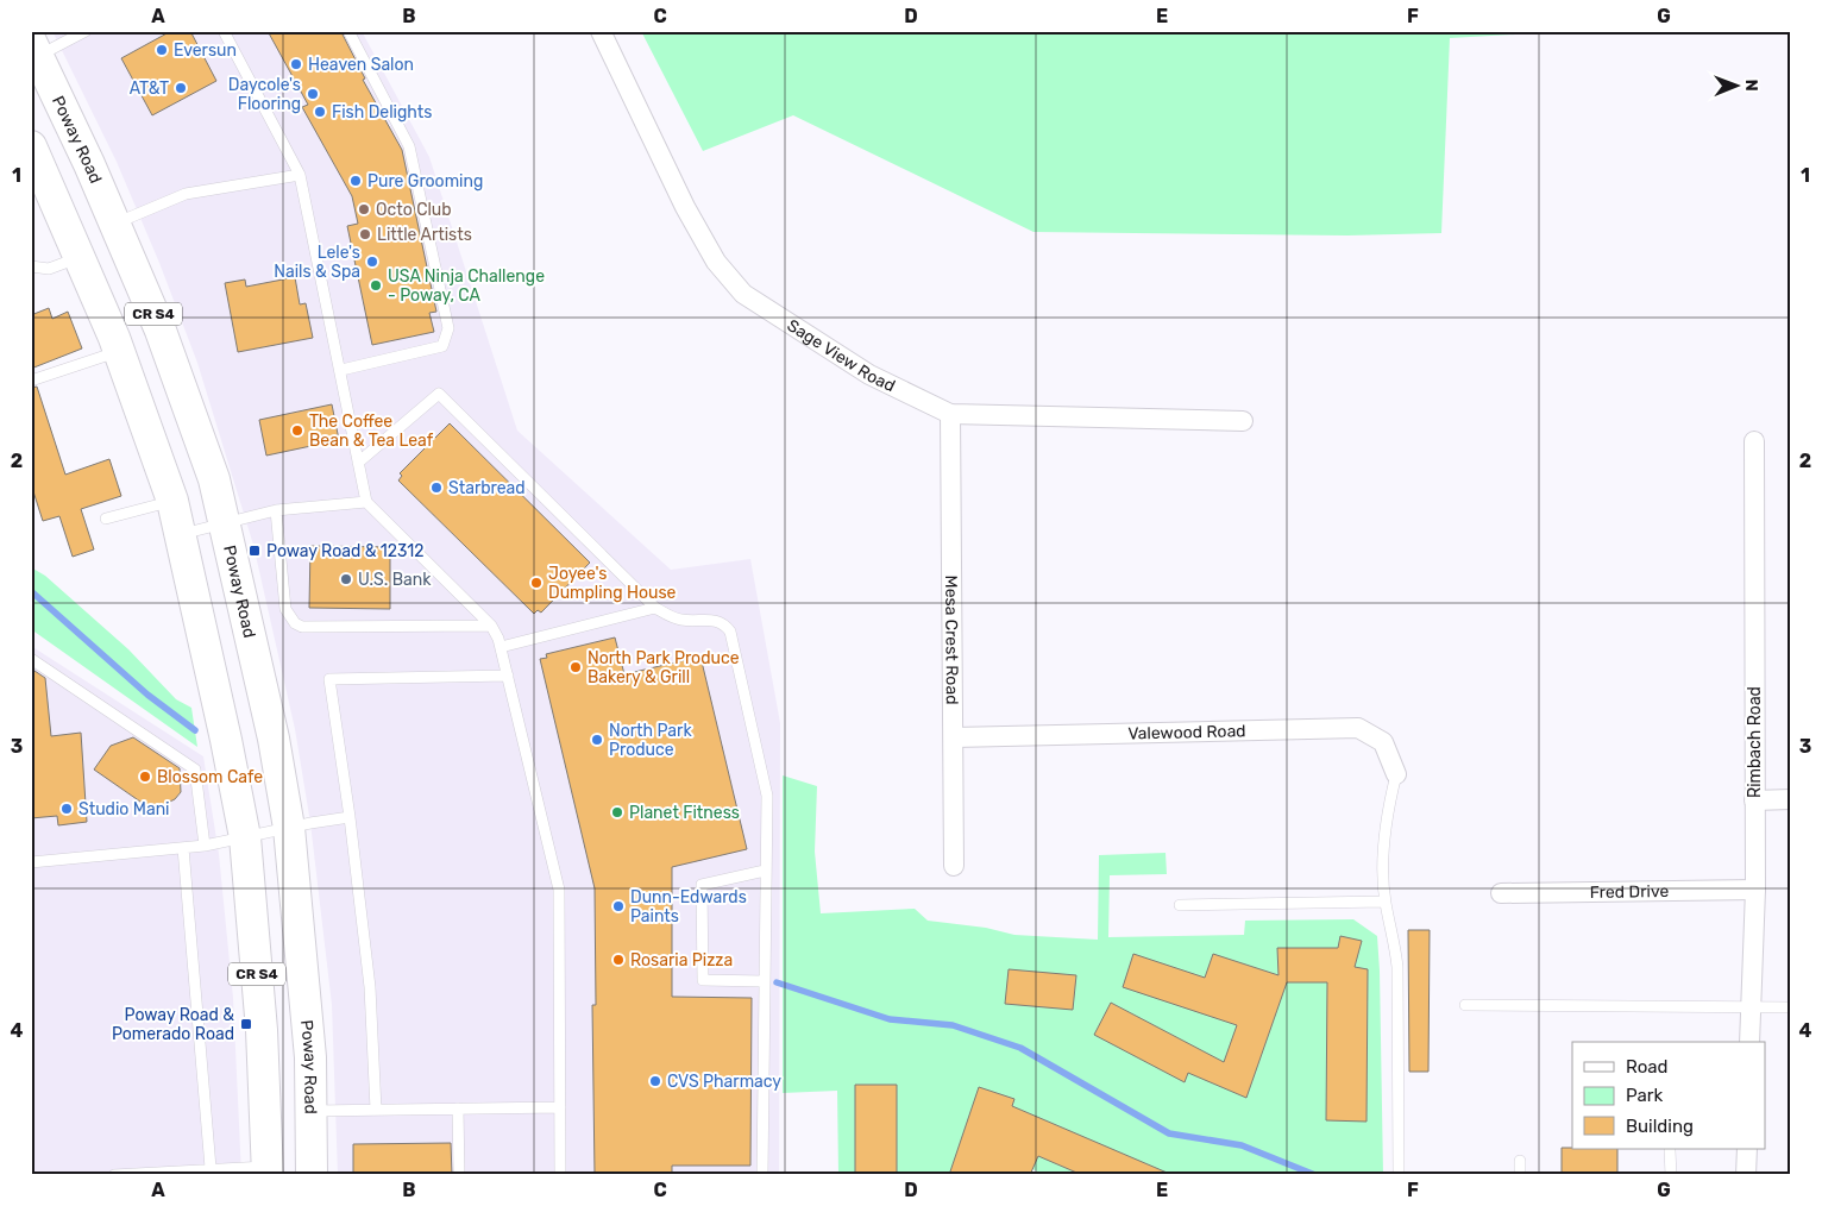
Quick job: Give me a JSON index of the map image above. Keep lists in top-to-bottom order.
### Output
{
  "streets": {
    "main road": ["Poway Road", "CR S4"],
    "street": [
      "Sage View Road",
      "Mesa Crest Road",
      "Valewood Road",
      "Rimbach Road",
      "Fred Drive"
    ]
  },
  "crossings": [
    ["Sage View Road", "Mesa Crest Road"],
    ["Mesa Crest Road", "Valewood Road"],
    ["Rimbach Road", "Fred Drive"]
  ],
  "places": {
    "other": [
      "Eversun",
      "Heaven Salon",
      "AT&T",
      "Daycole's Flooring",
      "Fish Delights",
      "Pure Grooming",
      "Octo Club",
      "Little Artists",
      "Lele's Nails & Spa",
      "USA Ninja Challenge - Poway, CA",
      "The Coffee Bean & Tea Leaf",
      "Starbread",
      "U.S. Bank",
      "Joyee's Dumpling House",
      "North Park Produce Bakery & Grill",
      "North Park Produce",
      "Blossom Cafe",
      "Studio Mani",
      "Planet Fitness",
      "Dunn-Edwards Paints",
      "Rosaria Pizza",
      "CVS Pharmacy"
    ],
    "transit": ["Poway Road & 12312", "Poway Road & Pomerado Road"]
  },
  "legend": ["Road", "Park", "Building"],
  "north": "right",
  "grid": {
    "columns": [
      "A",
      "B",
      "C",
      "D",
      "E",
      "F",
      "G"
    ],
    "rows": [
      "1",
      "2",
      "3",
      "4"
    ]
  }
}
